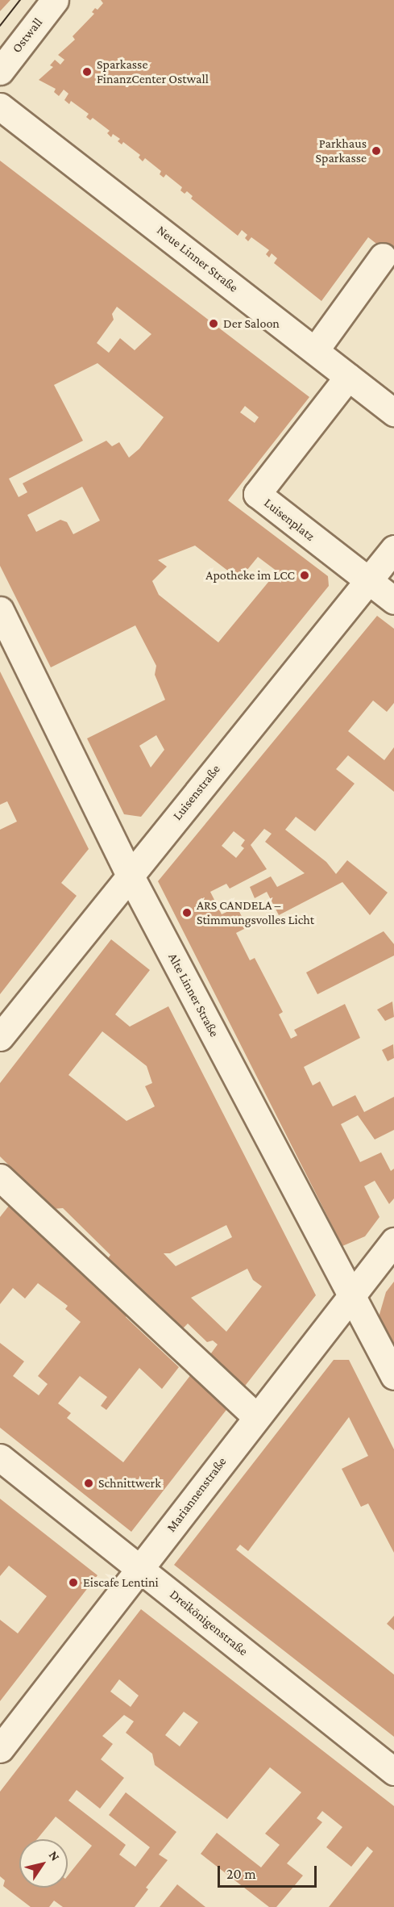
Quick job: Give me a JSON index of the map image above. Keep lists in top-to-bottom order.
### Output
{
  "streets": {
    "street": [
      "Ostwall",
      "Neue Linner Straße",
      "Luisenplatz",
      "Luisenstraße",
      "Alte Linner Straße",
      "Mariannenstraße",
      "Dreikönigenstraße"
    ]
  },
  "crossings": [
    ["Neue Linner Straße", "Luisenplatz"],
    ["Luisenplatz", "Luisenstraße"],
    ["Luisenstraße", "Alte Linner Straße"],
    ["Alte Linner Straße", "Mariannenstraße"],
    ["Mariannenstraße", "Dreikönigenstraße"]
  ],
  "places": [
    "Sparkasse FinanzCenter Ostwall",
    "Parkhaus Sparkasse",
    "Der Saloon",
    "Apotheke im LCC",
    "ARS CANDELA – Stimmungsvolles Licht",
    "Schnittwerk",
    "Eiscafe Lentini"
  ],
  "scale_bar": "20 m",
  "north": "top right"
}
